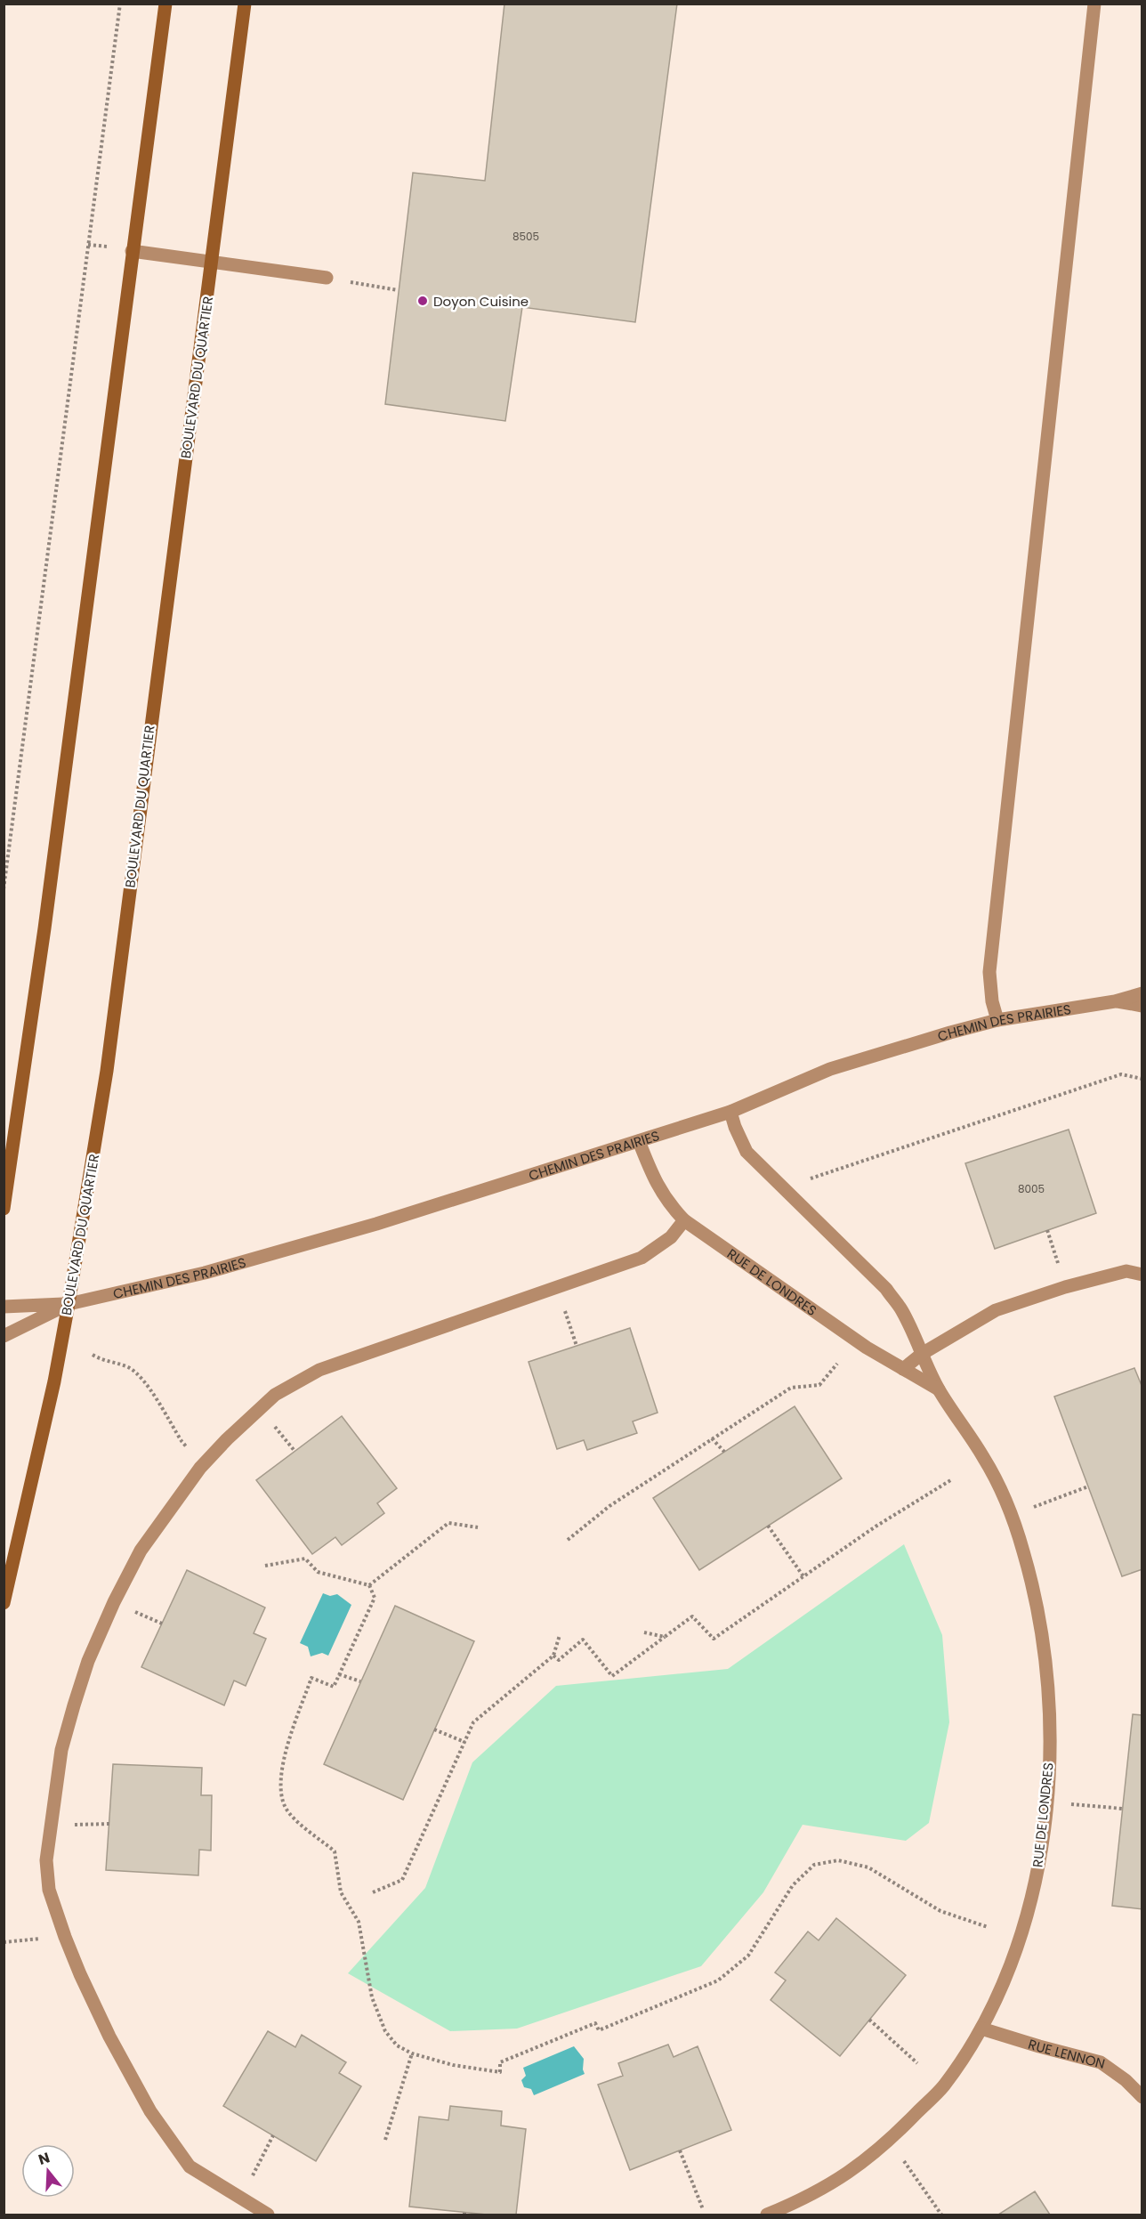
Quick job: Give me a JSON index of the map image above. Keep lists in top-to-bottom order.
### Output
{
  "streets": {
    "main road": ["BOULEVARD DU QUARTIER"],
    "street": ["CHEMIN DES PRAIRIES", "RUE DE LONDRES", "RUE LENNON"]
  },
  "crossings": [
    ["BOULEVARD DU QUARTIER", "CHEMIN DES PRAIRIES"],
    ["CHEMIN DES PRAIRIES", "RUE DE LONDRES"],
    ["RUE DE LONDRES", "RUE LENNON"]
  ],
  "places": ["Doyon Cuisine"],
  "house_numbers": ["8505", "8005"],
  "north": "top"
}
